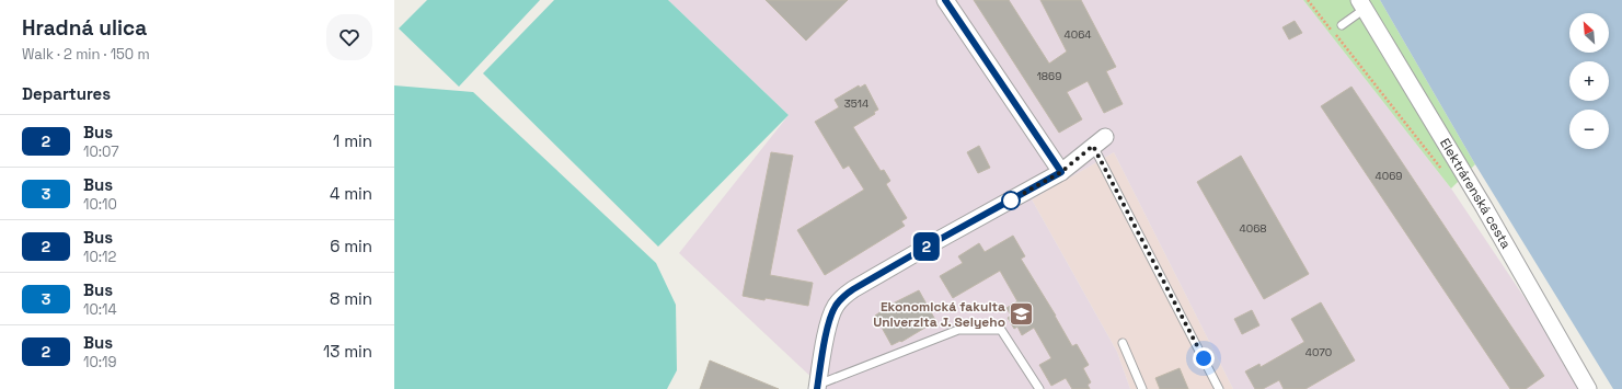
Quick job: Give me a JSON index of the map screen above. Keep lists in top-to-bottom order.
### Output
{
  "streets": {
    "street": ["Elektrárenská cesta"]
  },
  "places": {
    "school or university": ["Ekonomická fakulta Univerzita J. Selyeho"]
  },
  "lines": ["bus line 2"],
  "house_numbers": [
    "4064",
    "1869",
    "3514",
    "4069",
    "4068",
    "4070"
  ],
  "north": "top left",
  "page": {
    "heading": [
      ["Hradná ulica", "Walk · 2 min · 150 m"],
      "Departures"
    ],
    "on_map": "2",
    "map_buttons": ["+", "−"],
    "list": [
      {
        "mark": "2",
        "name": "Bus",
        "note": "10:07",
        "value": "1 min"
      },
      {
        "mark": "3",
        "name": "Bus",
        "note": "10:10",
        "value": "4 min"
      },
      {
        "mark": "2",
        "name": "Bus",
        "note": "10:12",
        "value": "6 min"
      },
      {
        "mark": "3",
        "name": "Bus",
        "note": "10:14",
        "value": "8 min"
      },
      {
        "mark": "2",
        "name": "Bus",
        "note": "10:19",
        "value": "13 min"
      }
    ]
  }
}
